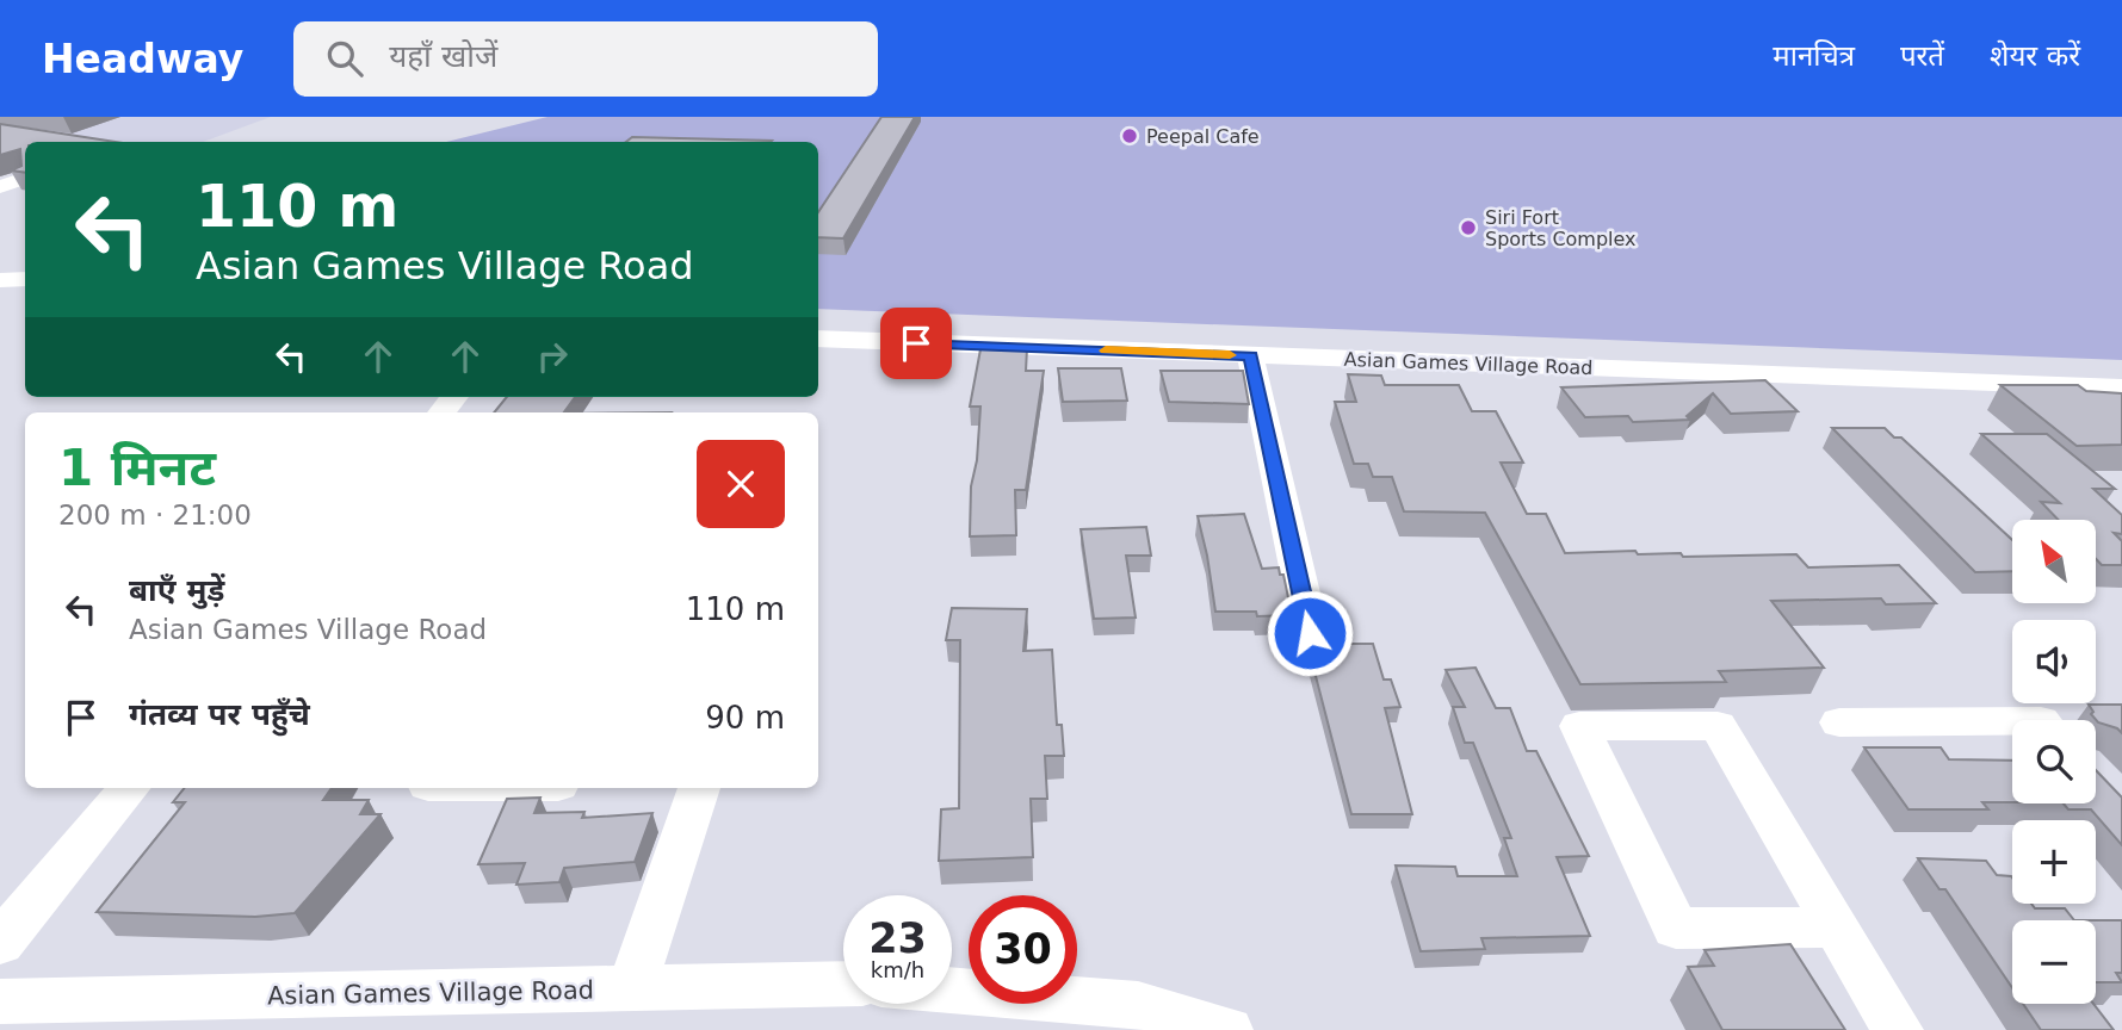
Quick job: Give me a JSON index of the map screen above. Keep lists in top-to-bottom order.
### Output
{
  "streets": {
    "street": ["Asian Games Village Road"]
  },
  "places": ["Peepal Cafe", "Siri Fort Sports Complex"],
  "north": "top left",
  "page": {
    "header": "Headway",
    "search": "यहाँ खोजें",
    "nav": ["मानचित्र", "परतें", "शेयर करें"],
    "turn": ["110 m", "Asian Games Village Road"],
    "heading": ["1 मिनट", "200 m · 21:00"],
    "map_buttons": ["+", "−"],
    "list": [
      {
        "name": "बाएँ मुड़ें",
        "note": "Asian Games Village Road",
        "value": "110 m"
      },
      {
        "name": "गंतव्य पर पहुँचे",
        "value": "90 m"
      }
    ],
    "speed": "23 km/h",
    "limit": "30"
  }
}
